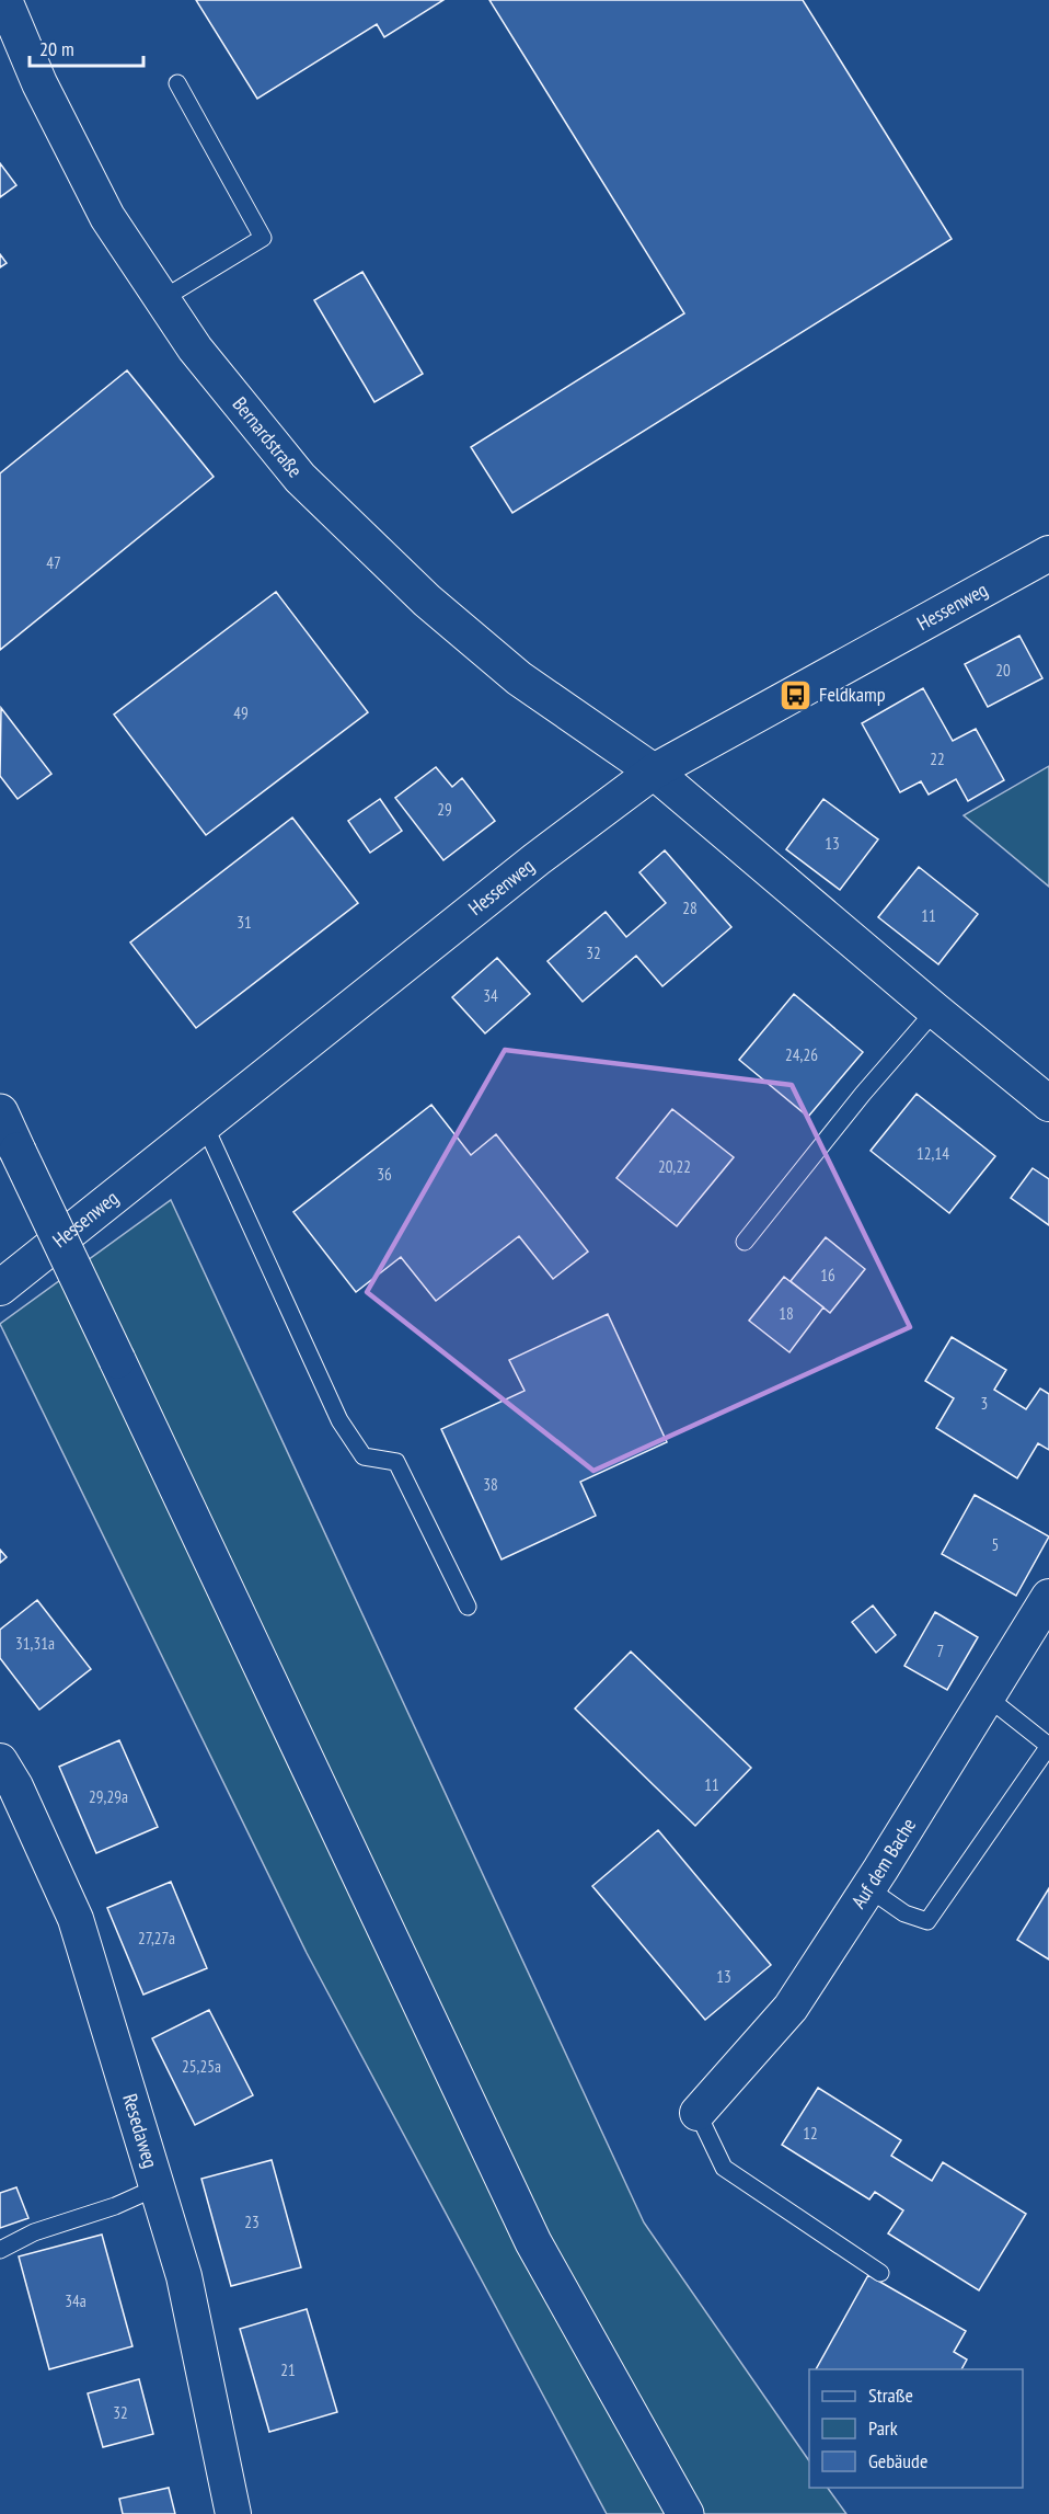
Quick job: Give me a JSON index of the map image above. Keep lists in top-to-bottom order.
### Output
{
  "streets": {
    "street": [
      "Bernardstraße",
      "Hessenweg",
      "Auf dem Bache",
      "Resedaweg"
    ]
  },
  "crossings": [
    ["Bernardstraße", "Hessenweg"]
  ],
  "places": {
    "bus stop": ["Feldkamp"]
  },
  "house_numbers": [
    "47",
    "20",
    "49",
    "22",
    "29",
    "13",
    "28",
    "11",
    "31",
    "32",
    "34",
    "24,26",
    "12,14",
    "20,22",
    "36",
    "16",
    "18",
    "3",
    "38",
    "5",
    "31,31a",
    "7",
    "11",
    "29,29a",
    "27,27a",
    "13",
    "25,25a",
    "12",
    "23",
    "34a",
    "21",
    "32"
  ],
  "legend": ["Straße", "Park", "Gebäude"],
  "scale_bar": "20 m"
}
